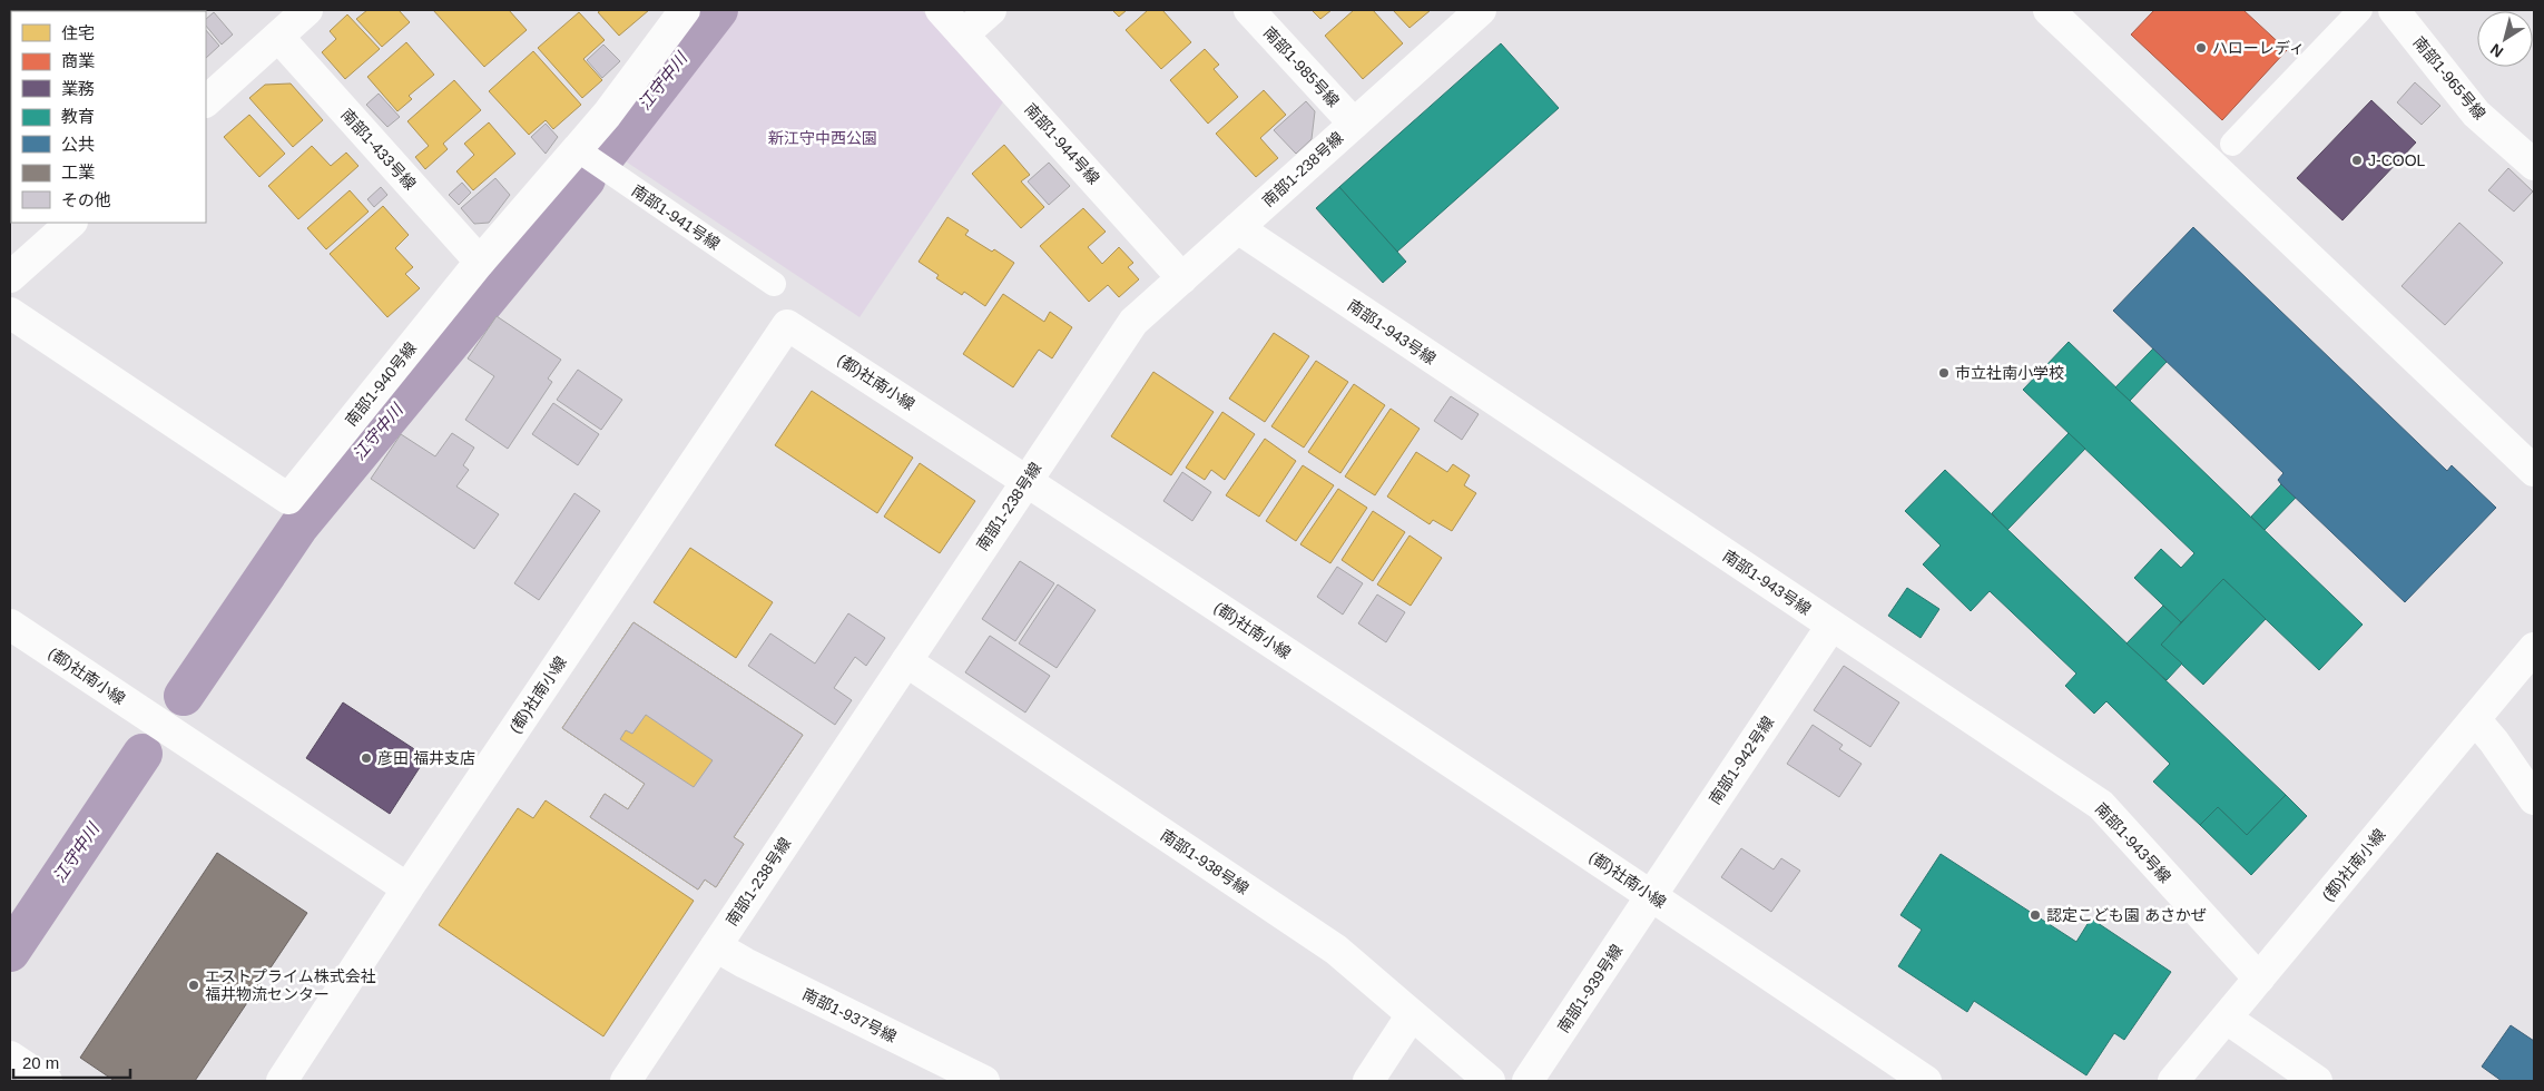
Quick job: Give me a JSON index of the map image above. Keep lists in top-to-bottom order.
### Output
{
  "streets": {
    "street": [
      "南部1-985号線",
      "南部1-965号線",
      "南部1-944号線",
      "南部1-433号線",
      "南部1-238号線",
      "南部1-941号線",
      "南部1-943号線",
      "(都)社南小線",
      "南部1-940号線",
      "南部1-942号線",
      "南部1-938号線",
      "南部1-939号線",
      "南部1-937号線"
    ]
  },
  "crossings": [
    ["南部1-985号線", "南部1-238号線"],
    ["南部1-944号線", "南部1-238号線"],
    ["南部1-433号線", "南部1-940号線"],
    ["南部1-238号線", "南部1-943号線"],
    ["南部1-238号線", "(都)社南小線"],
    ["南部1-238号線", "南部1-938号線"],
    ["南部1-238号線", "南部1-937号線"],
    ["南部1-941号線", "南部1-940号線"],
    ["南部1-943号線", "(都)社南小線"],
    ["南部1-943号線", "南部1-942号線"],
    ["(都)社南小線", "南部1-942号線"],
    ["(都)社南小線", "南部1-939号線"],
    ["南部1-942号線", "南部1-939号線"]
  ],
  "water": ["江守中川"],
  "parks": ["新江守中西公園"],
  "places": [
    "ハローレディ",
    "J-COOL",
    "市立社南小学校",
    "彦田 福井支店",
    "認定こども園 あさかぜ",
    "エストプライム株式会社 福井物流センター"
  ],
  "legend": [
    "住宅",
    "商業",
    "業務",
    "教育",
    "公共",
    "工業",
    "その他"
  ],
  "scale_bar": "20 m",
  "north": "bottom left"
}
